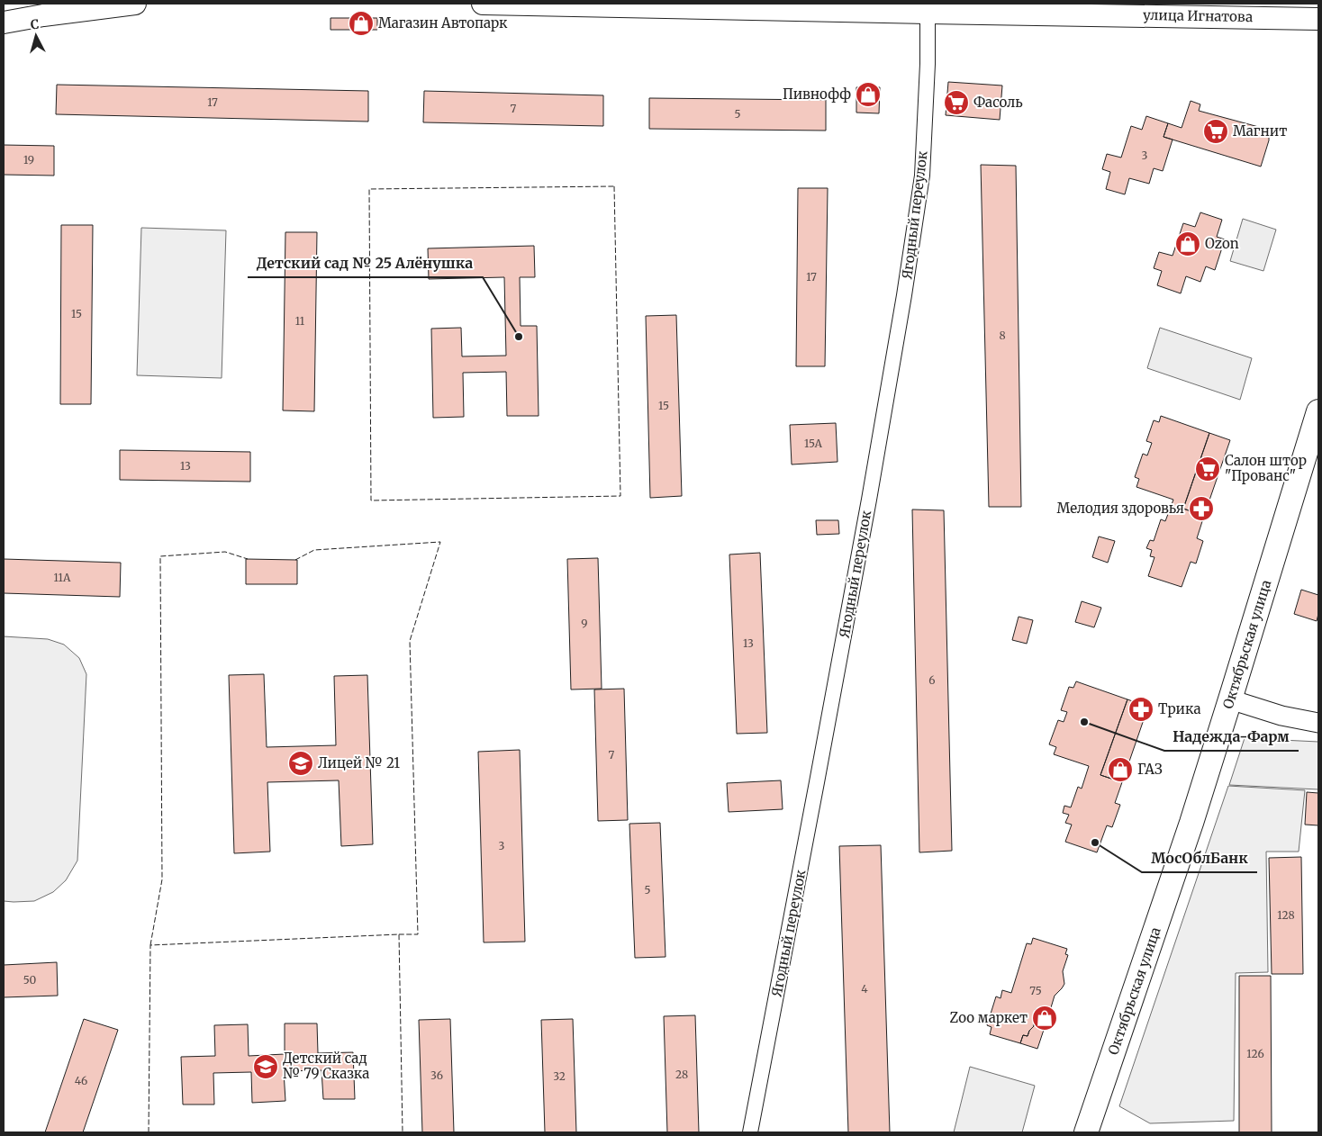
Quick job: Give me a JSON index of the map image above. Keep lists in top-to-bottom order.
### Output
{
  "streets": {
    "main road": ["улица Игнатова", "Октябрьская улица"],
    "street": ["Ягодный переулок"]
  },
  "crossings": [
    ["улица Игнатова", "Ягодный переулок"]
  ],
  "places": {
    "shop": [
      "Магазин Автопарк",
      "Пивнофф",
      "Ozon",
      "ГАЗ",
      "Zoo маркет"
    ],
    "supermarket": ["Фасоль", "Магнит", "Салон штор \"Прованс\""],
    "other": ["Детский сад № 25 Алёнушка", "Надежда-Фарм", "МосОблБанк"],
    "pharmacy": ["Мелодия здоровья", "Трика"],
    "school or university": ["Лицей № 21", "Детский сад № 79 Сказка"]
  },
  "house_numbers": [
    "17",
    "7",
    "5",
    "3",
    "19",
    "17",
    "15",
    "11",
    "8",
    "15",
    "15А",
    "13",
    "11А",
    "9",
    "13",
    "6",
    "7",
    "3",
    "5",
    "128",
    "50",
    "4",
    "75",
    "126",
    "28",
    "36",
    "32",
    "46"
  ],
  "north": "top"
}
